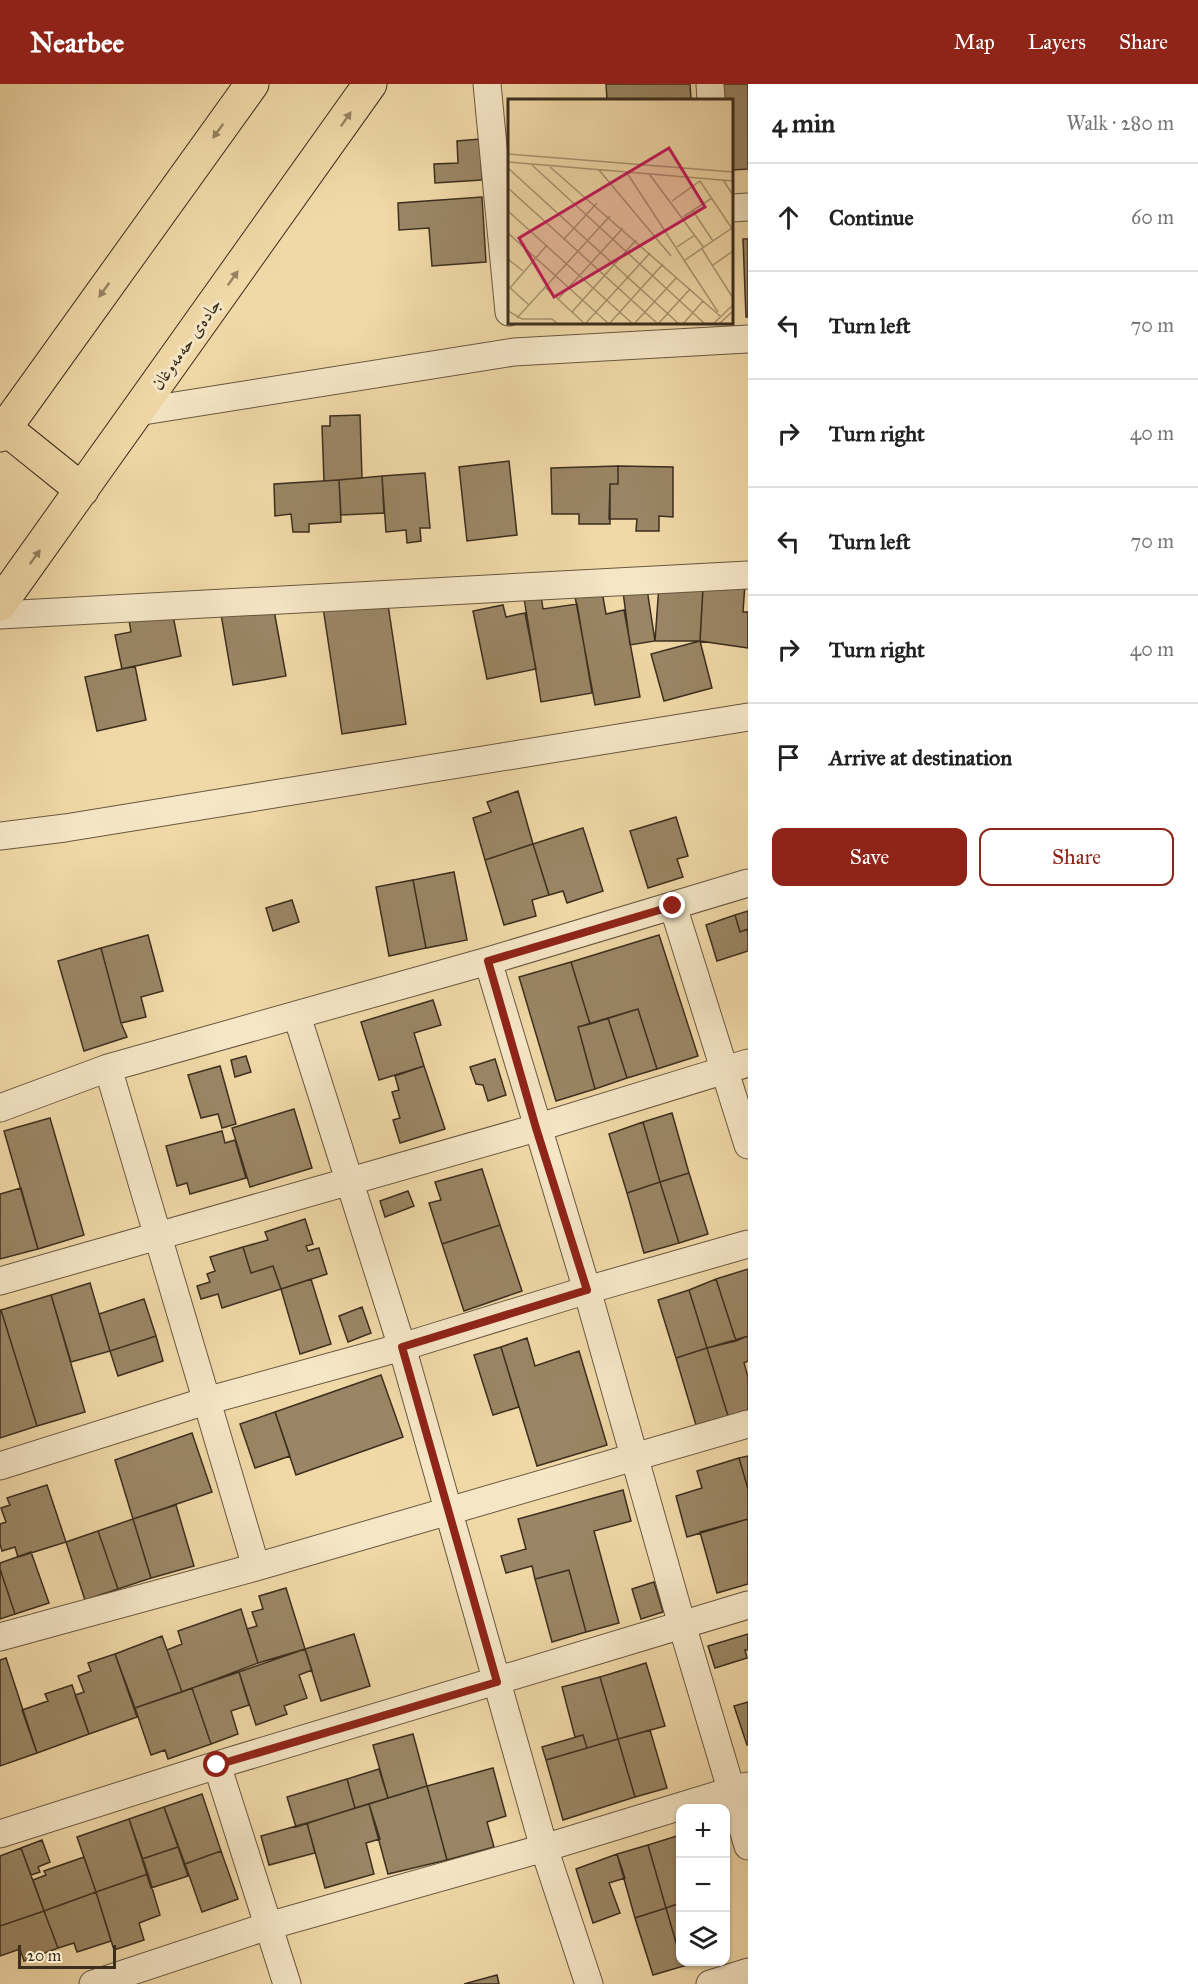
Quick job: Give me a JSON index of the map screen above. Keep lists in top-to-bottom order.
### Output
{
  "streets": {
    "main road": ["جادەی حەمەوغان"]
  },
  "scale_bar": "20 m",
  "page": {
    "header": "Nearbee",
    "nav": ["Map", "Layers", "Share"],
    "heading": ["4 min", "Walk · 280 m"],
    "list": [
      ["Continue", "60 m"],
      ["Turn left", "70 m"],
      ["Turn right", "40 m"],
      ["Turn left", "70 m"],
      ["Turn right", "40 m"],
      "Arrive at destination"
    ],
    "buttons": ["Save", "Share"],
    "map_buttons": ["+", "−"],
    "scale": "20 m"
  }
}
